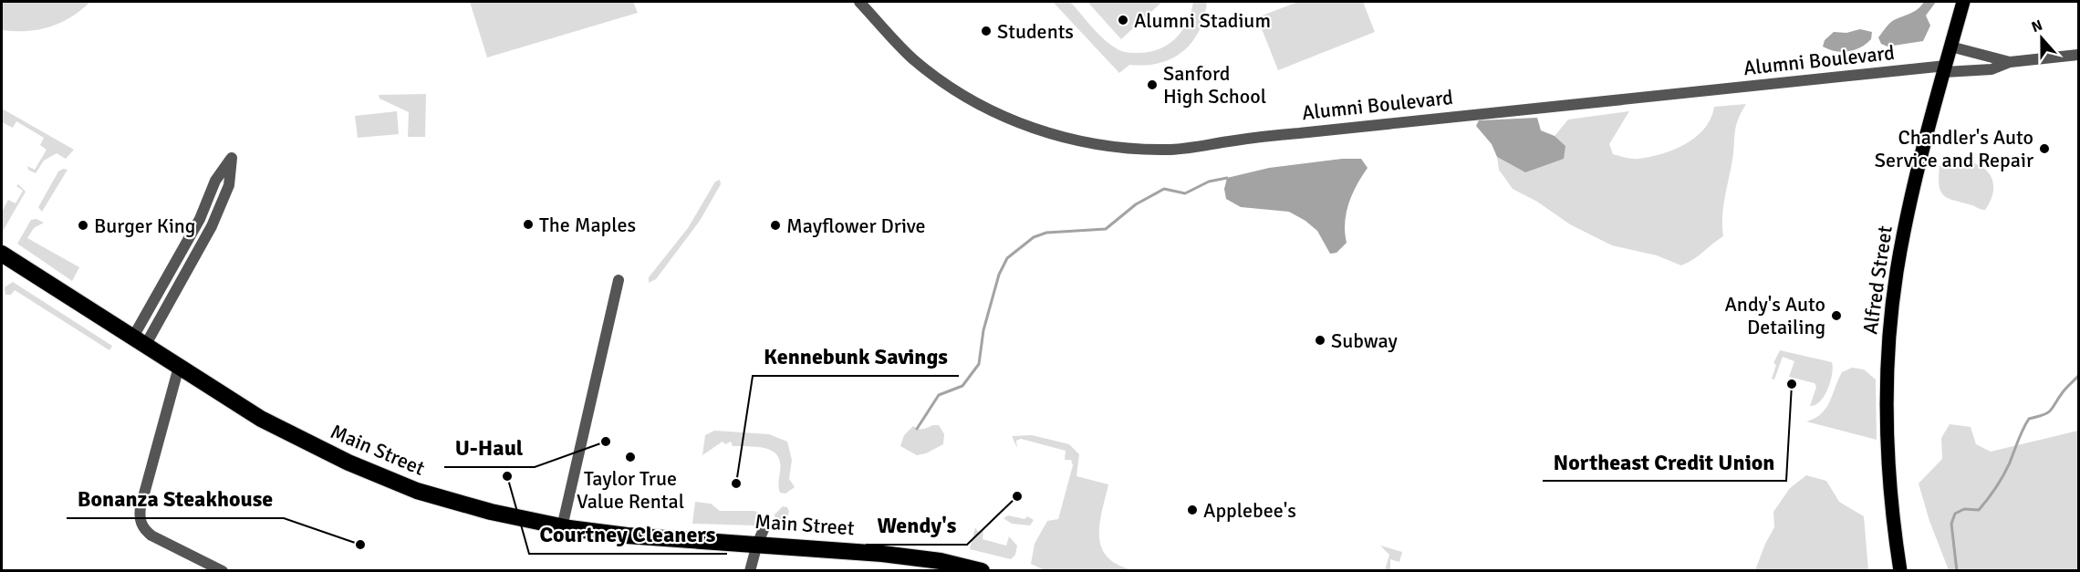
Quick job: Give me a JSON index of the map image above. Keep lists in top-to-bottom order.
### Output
{
  "streets": {
    "highway": ["Main Street"],
    "main road": ["Alfred Street"],
    "street": ["Alumni Boulevard"]
  },
  "crossings": [
    ["Alumni Boulevard", "Alfred Street"]
  ],
  "places": [
    "Alumni Stadium",
    "Students",
    "Sanford High School",
    "Chandler's Auto Service and Repair",
    "The Maples",
    "Burger King",
    "Mayflower Drive",
    "Andy's Auto Detailing",
    "Subway",
    "Northeast Credit Union",
    "U-Haul",
    "Taylor True Value Rental",
    "Courtney Cleaners",
    "Kennebunk Savings",
    "Wendy's",
    "Applebee's",
    "Bonanza Steakhouse"
  ],
  "north": "top"
}
